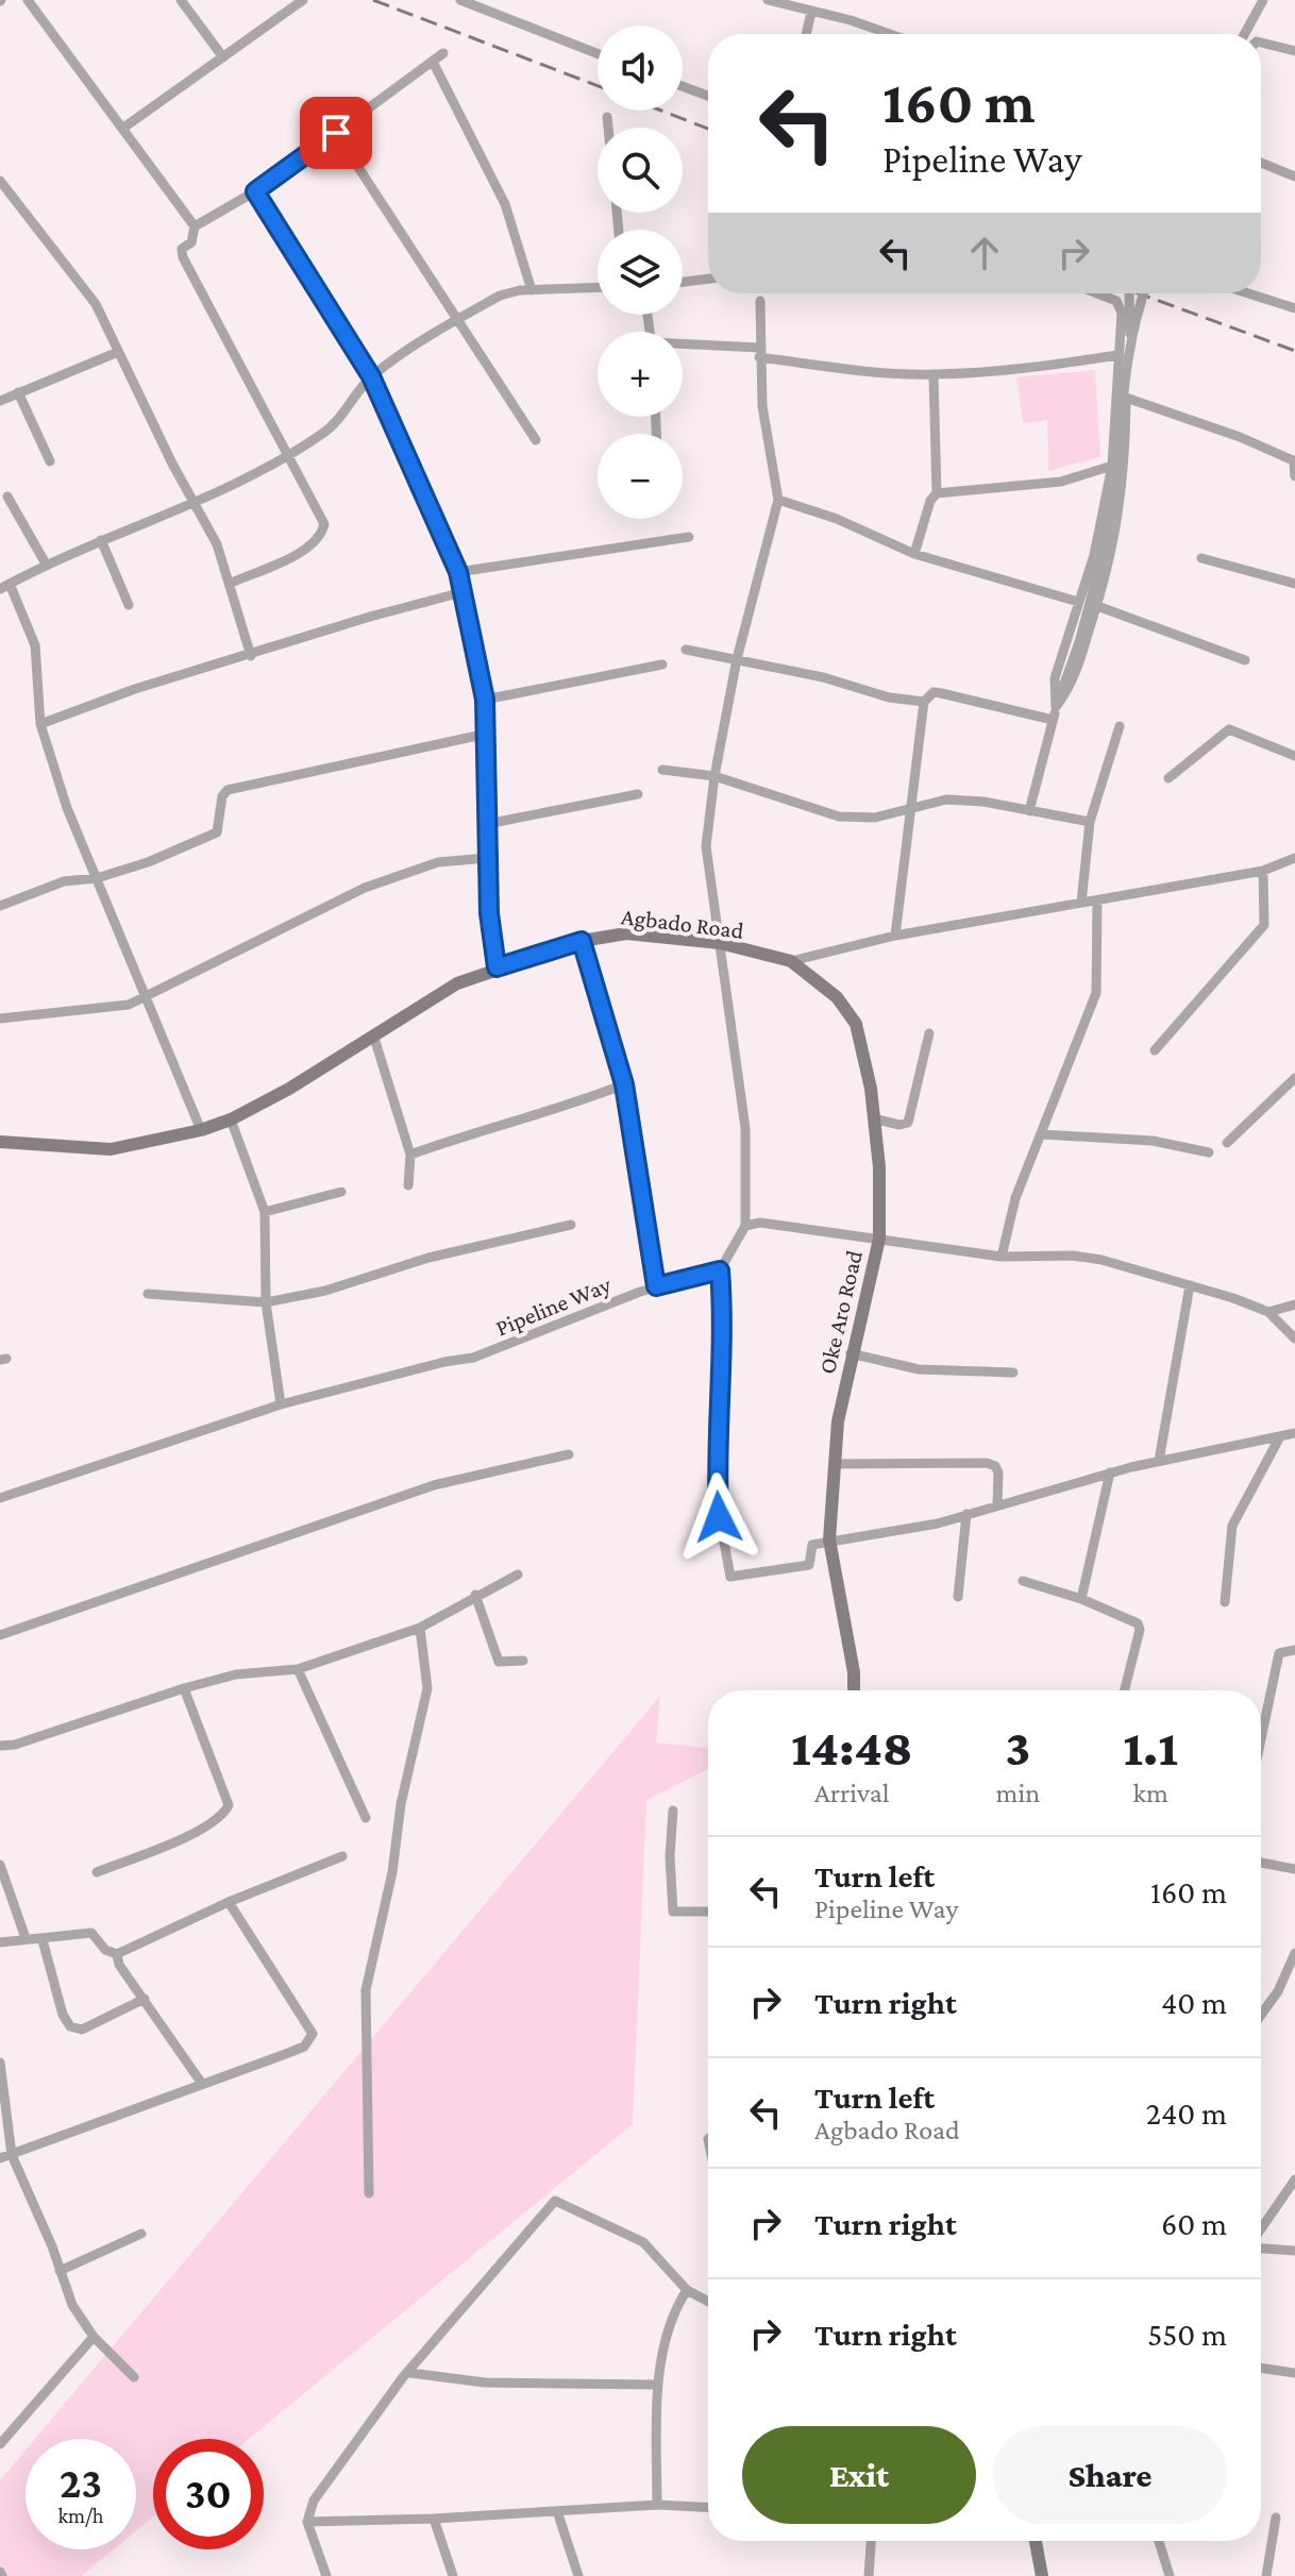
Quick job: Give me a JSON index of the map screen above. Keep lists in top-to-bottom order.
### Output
{
  "streets": {
    "main road": ["Agbado Road", "Oke Aro Road"],
    "street": ["Pipeline Way"]
  },
  "crossings": [
    ["Agbado Road", "Oke Aro Road"]
  ],
  "page": {
    "map_buttons": ["+", "−"],
    "turn": ["160 m", "Pipeline Way"],
    "eta": [
      "14:48",
      "Arrival",
      "3",
      "min",
      "1.1",
      "km"
    ],
    "list": [
      {
        "name": "Turn left",
        "note": "Pipeline Way",
        "value": "160 m"
      },
      {
        "name": "Turn right",
        "value": "40 m"
      },
      {
        "name": "Turn left",
        "note": "Agbado Road",
        "value": "240 m"
      },
      {
        "name": "Turn right",
        "value": "60 m"
      },
      {
        "name": "Turn right",
        "value": "550 m"
      }
    ],
    "buttons": ["Exit", "Share"],
    "speed": "23 km/h",
    "limit": "30"
  }
}
